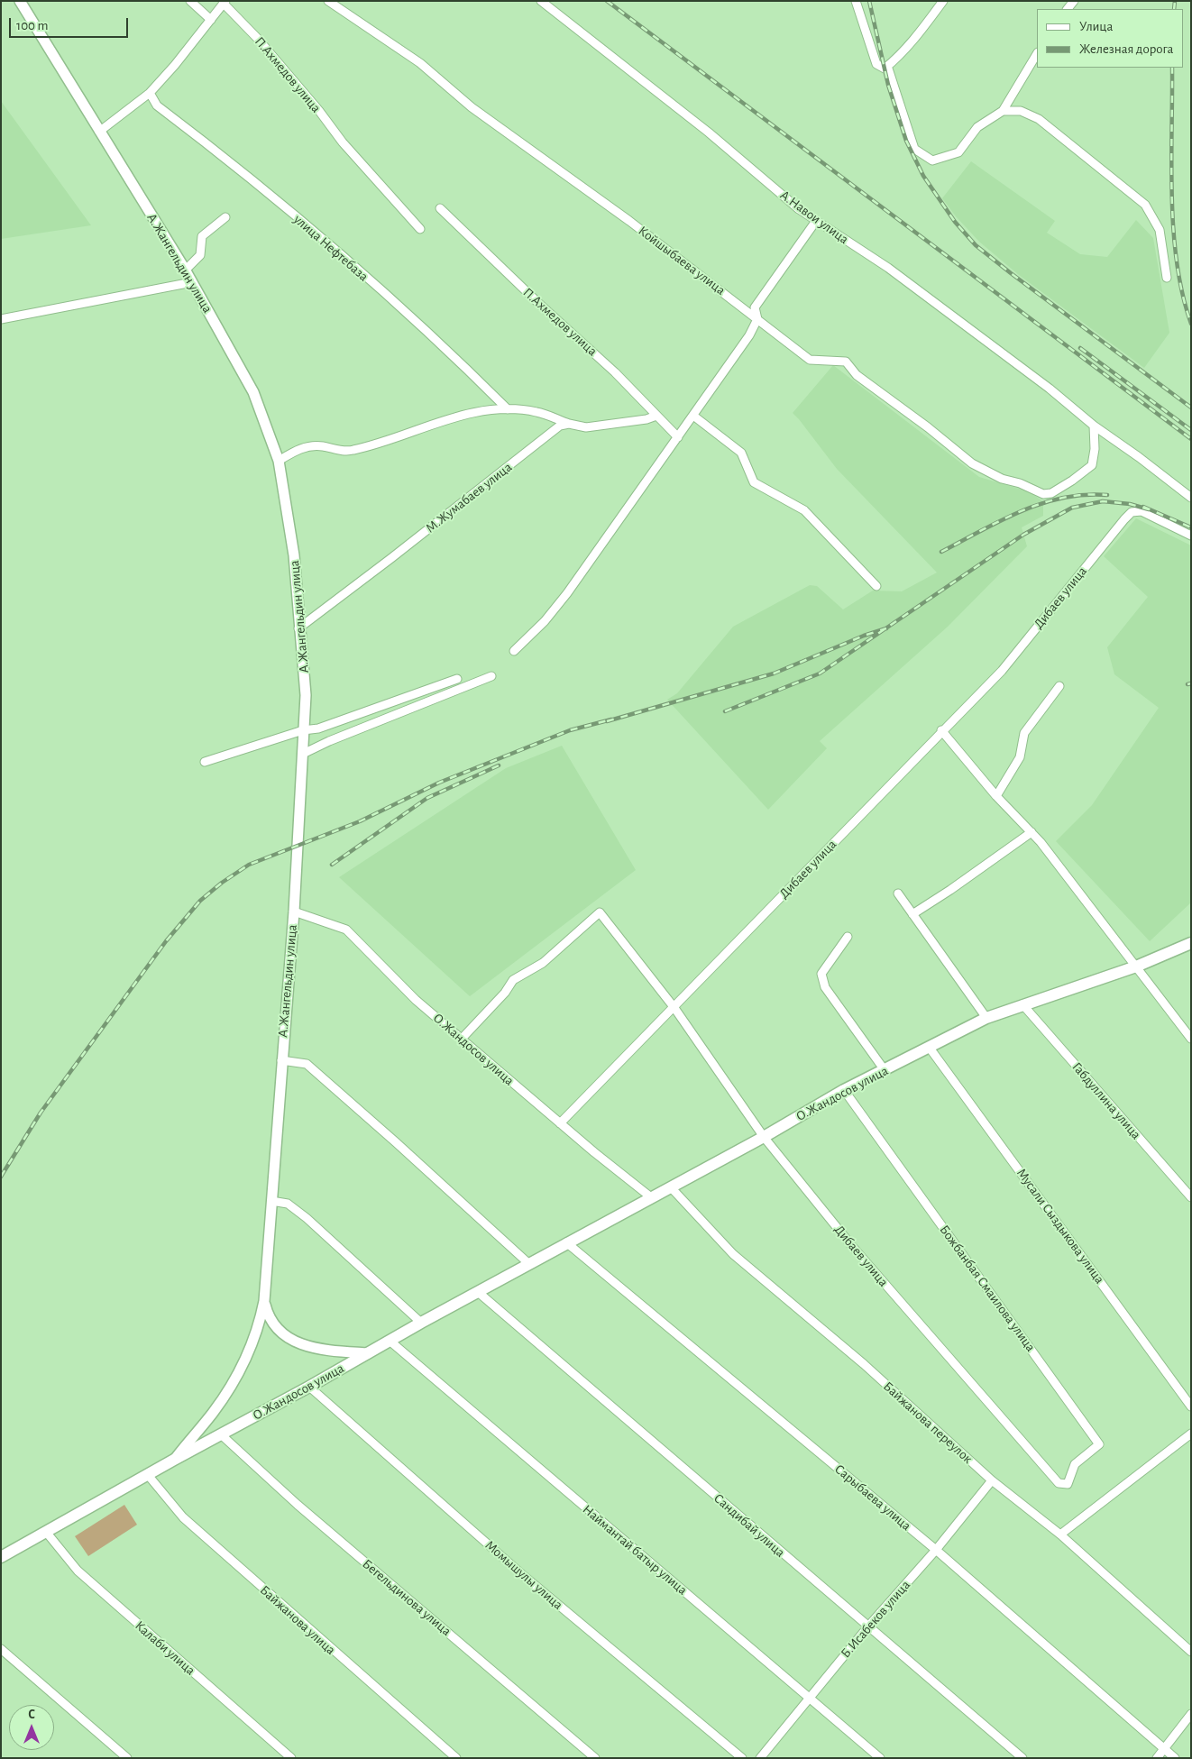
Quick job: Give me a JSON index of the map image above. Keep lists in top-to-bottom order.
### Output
{
  "streets": {
    "main road": ["О.Жандосов улица"],
    "street": [
      "П.Ахмедов улица",
      "А.Навои улица",
      "улица Нефтебаза",
      "Койшыбаева улица",
      "А.Жангельдин улица",
      "М.Жумабаев улица",
      "Дибаев улица",
      "Габдуллина улица",
      "Мусали Сыздыкова улица",
      "Божбанбая Смаилова улица",
      "Байжанова переулок",
      "Сарыбаева улица",
      "Сандибай улица",
      "Наймантай батыр улица",
      "Момышулы улица",
      "Бегельдинова улица",
      "Б.Исабеков улица",
      "Байжанова улица",
      "Калаби улица"
    ]
  },
  "crossings": [
    ["А.Навои улица", "Койшыбаева улица"],
    ["А.Жангельдин улица", "М.Жумабаев улица"],
    ["А.Жангельдин улица", "О.Жандосов улица"],
    ["Дибаев улица", "О.Жандосов улица"],
    ["Дибаев улица", "Божбанбая Смаилова улица"],
    ["О.Жандосов улица", "Габдуллина улица"],
    ["О.Жандосов улица", "Мусали Сыздыкова улица"],
    ["О.Жандосов улица", "Божбанбая Смаилова улица"],
    ["О.Жандосов улица", "Байжанова переулок"],
    ["О.Жандосов улица", "Сарыбаева улица"],
    ["О.Жандосов улица", "Сандибай улица"],
    ["О.Жандосов улица", "Наймантай батыр улица"],
    ["О.Жандосов улица", "Момышулы улица"],
    ["О.Жандосов улица", "Бегельдинова улица"],
    ["О.Жандосов улица", "Байжанова улица"],
    ["О.Жандосов улица", "Калаби улица"],
    ["Байжанова переулок", "Б.Исабеков улица"],
    ["Сарыбаева улица", "Б.Исабеков улица"],
    ["Сандибай улица", "Б.Исабеков улица"],
    ["Наймантай батыр улица", "Б.Исабеков улица"]
  ],
  "legend": ["Улица", "Железная дорога"],
  "scale_bar": "100 m",
  "north": "top"
}
